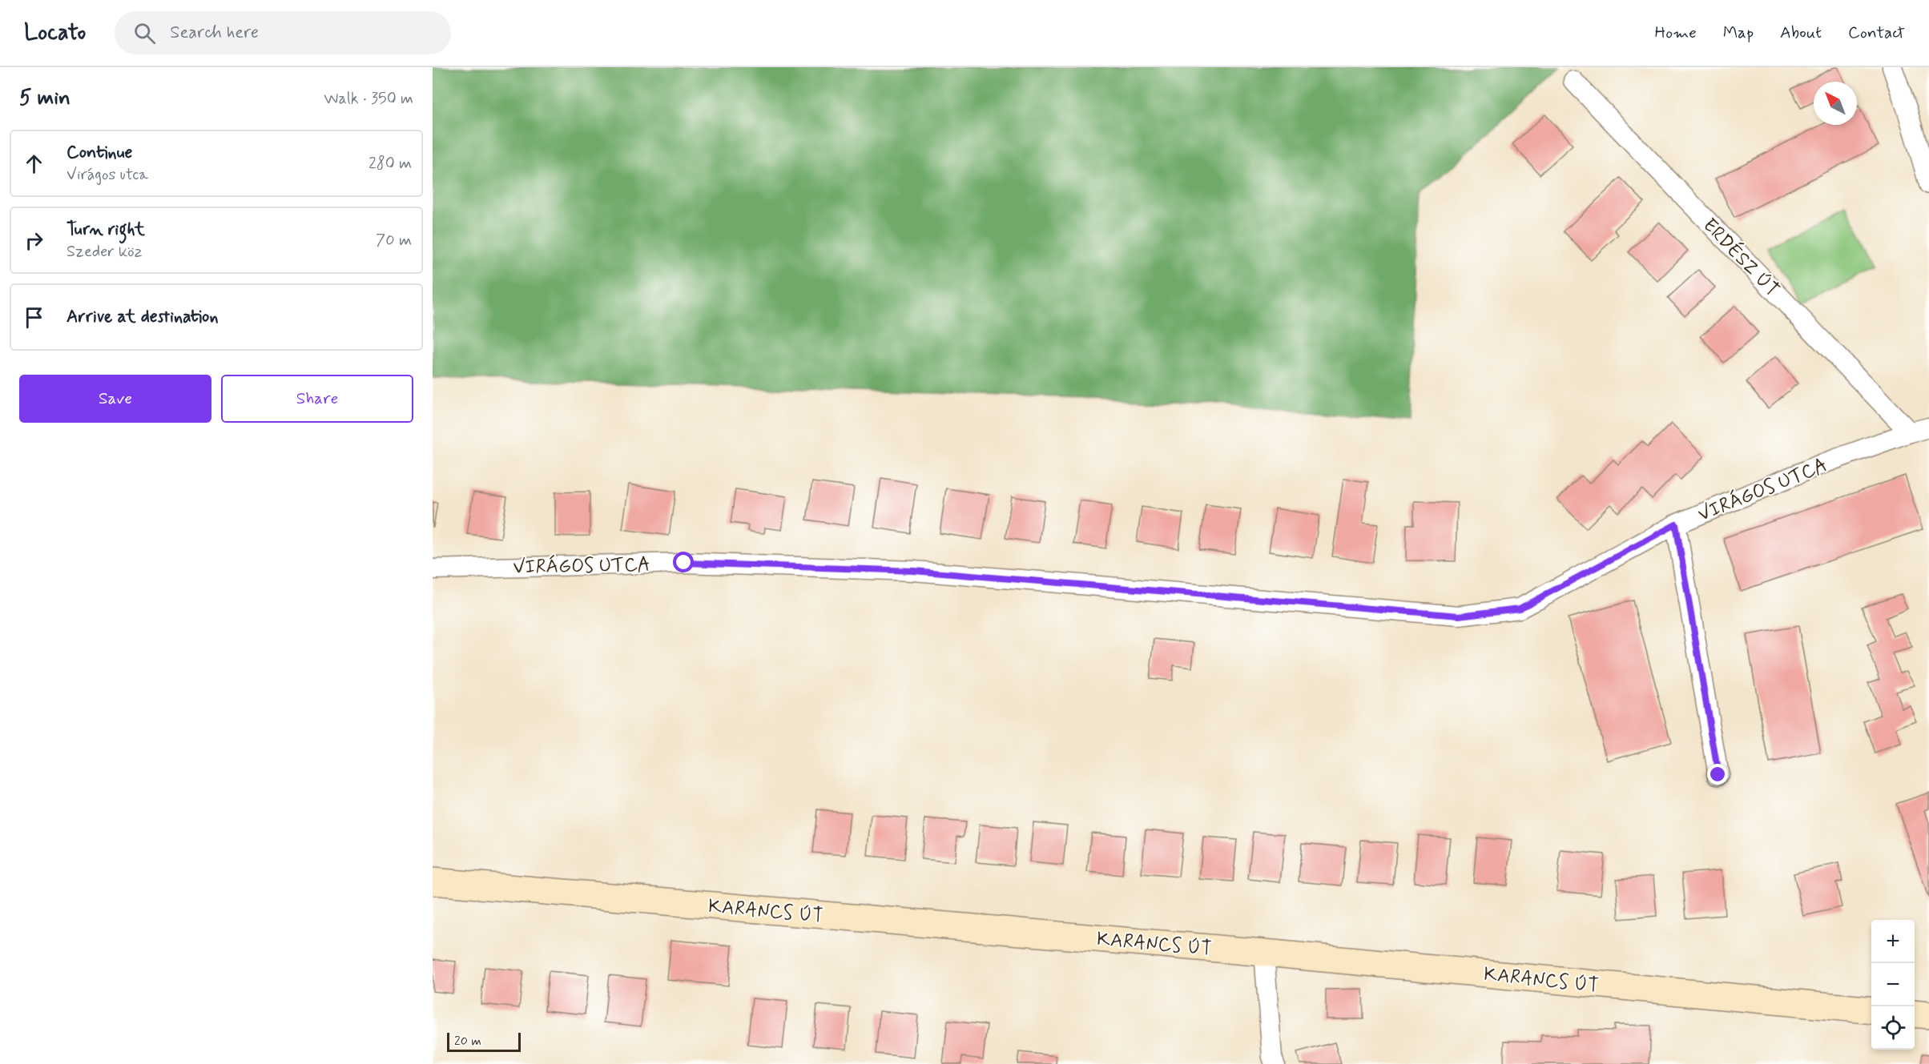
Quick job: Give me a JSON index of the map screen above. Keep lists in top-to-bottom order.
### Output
{
  "streets": {
    "main road": ["KARANCS ÚT"],
    "street": ["ERDÉSZ ÚT", "VIRÁGOS UTCA"]
  },
  "crossings": [
    ["ERDÉSZ ÚT", "VIRÁGOS UTCA"]
  ],
  "scale_bar": "20 m",
  "north": "top left",
  "page": {
    "header": "Locato",
    "search": "Search here",
    "nav": [
      "Home",
      "Map",
      "About",
      "Contact"
    ],
    "heading": ["5 min", "Walk · 350 m"],
    "list": [
      ["Continue", "Virágos utca", "280 m"],
      ["Turn right", "Szeder köz", "70 m"],
      "Arrive at destination"
    ],
    "buttons": ["Save", "Share"],
    "map_buttons": ["+", "−"],
    "scale": "20 m"
  }
}
